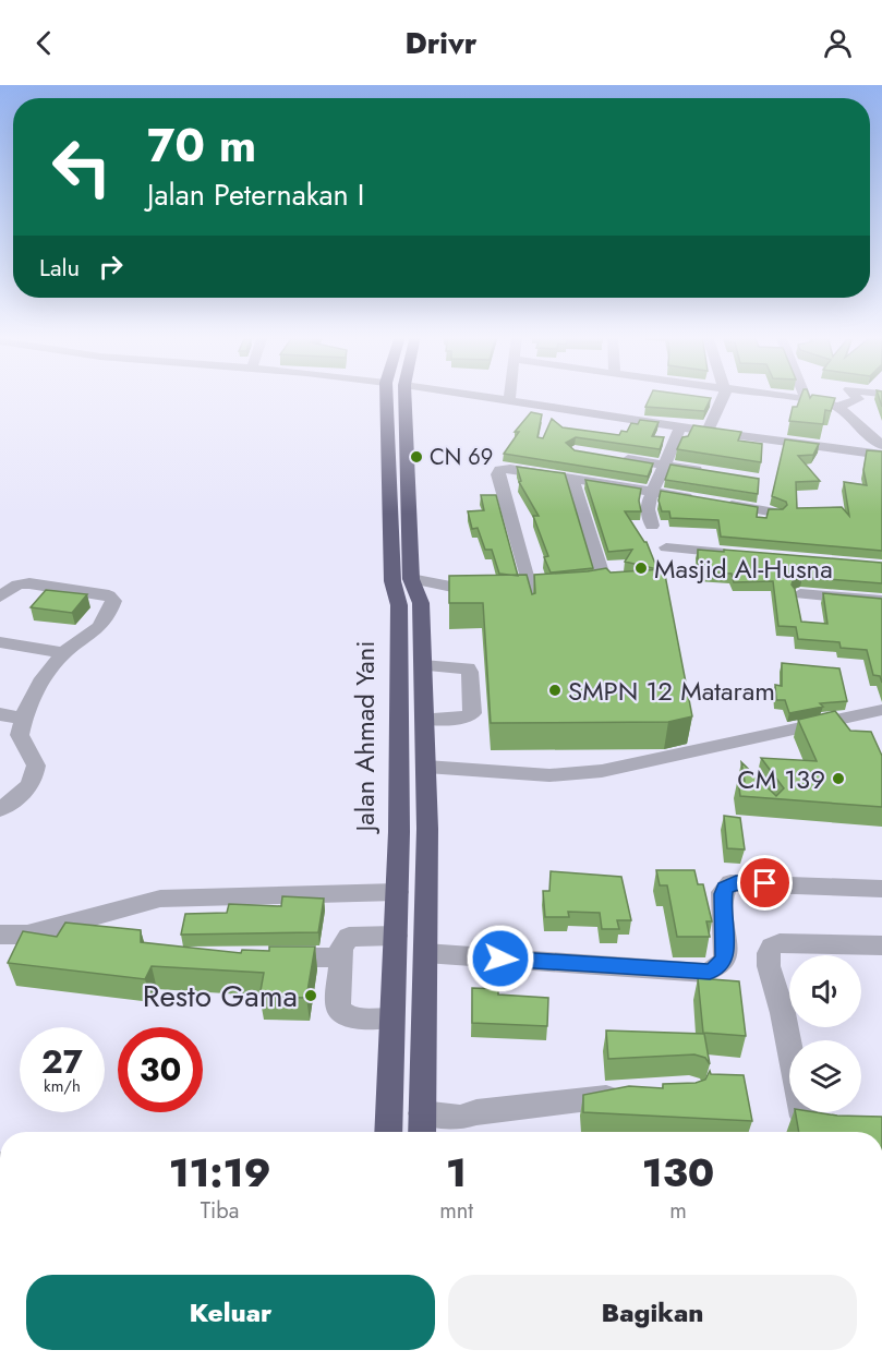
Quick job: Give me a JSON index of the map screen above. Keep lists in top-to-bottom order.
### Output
{
  "streets": {
    "highway": ["Jalan Ahmad Yani"]
  },
  "places": [
    "CN 69",
    "Masjid Al-Husna",
    "SMPN 12 Mataram",
    "CM 139",
    "Resto Gama"
  ],
  "page": {
    "header": "Drivr",
    "turn": ["70 m", "Jalan Peternakan I"],
    "then": "Lalu",
    "speed": "27 km/h",
    "limit": "30",
    "eta": [
      "11:19",
      "Tiba",
      "1",
      "mnt",
      "130",
      "m"
    ],
    "buttons": ["Keluar", "Bagikan"]
  }
}
